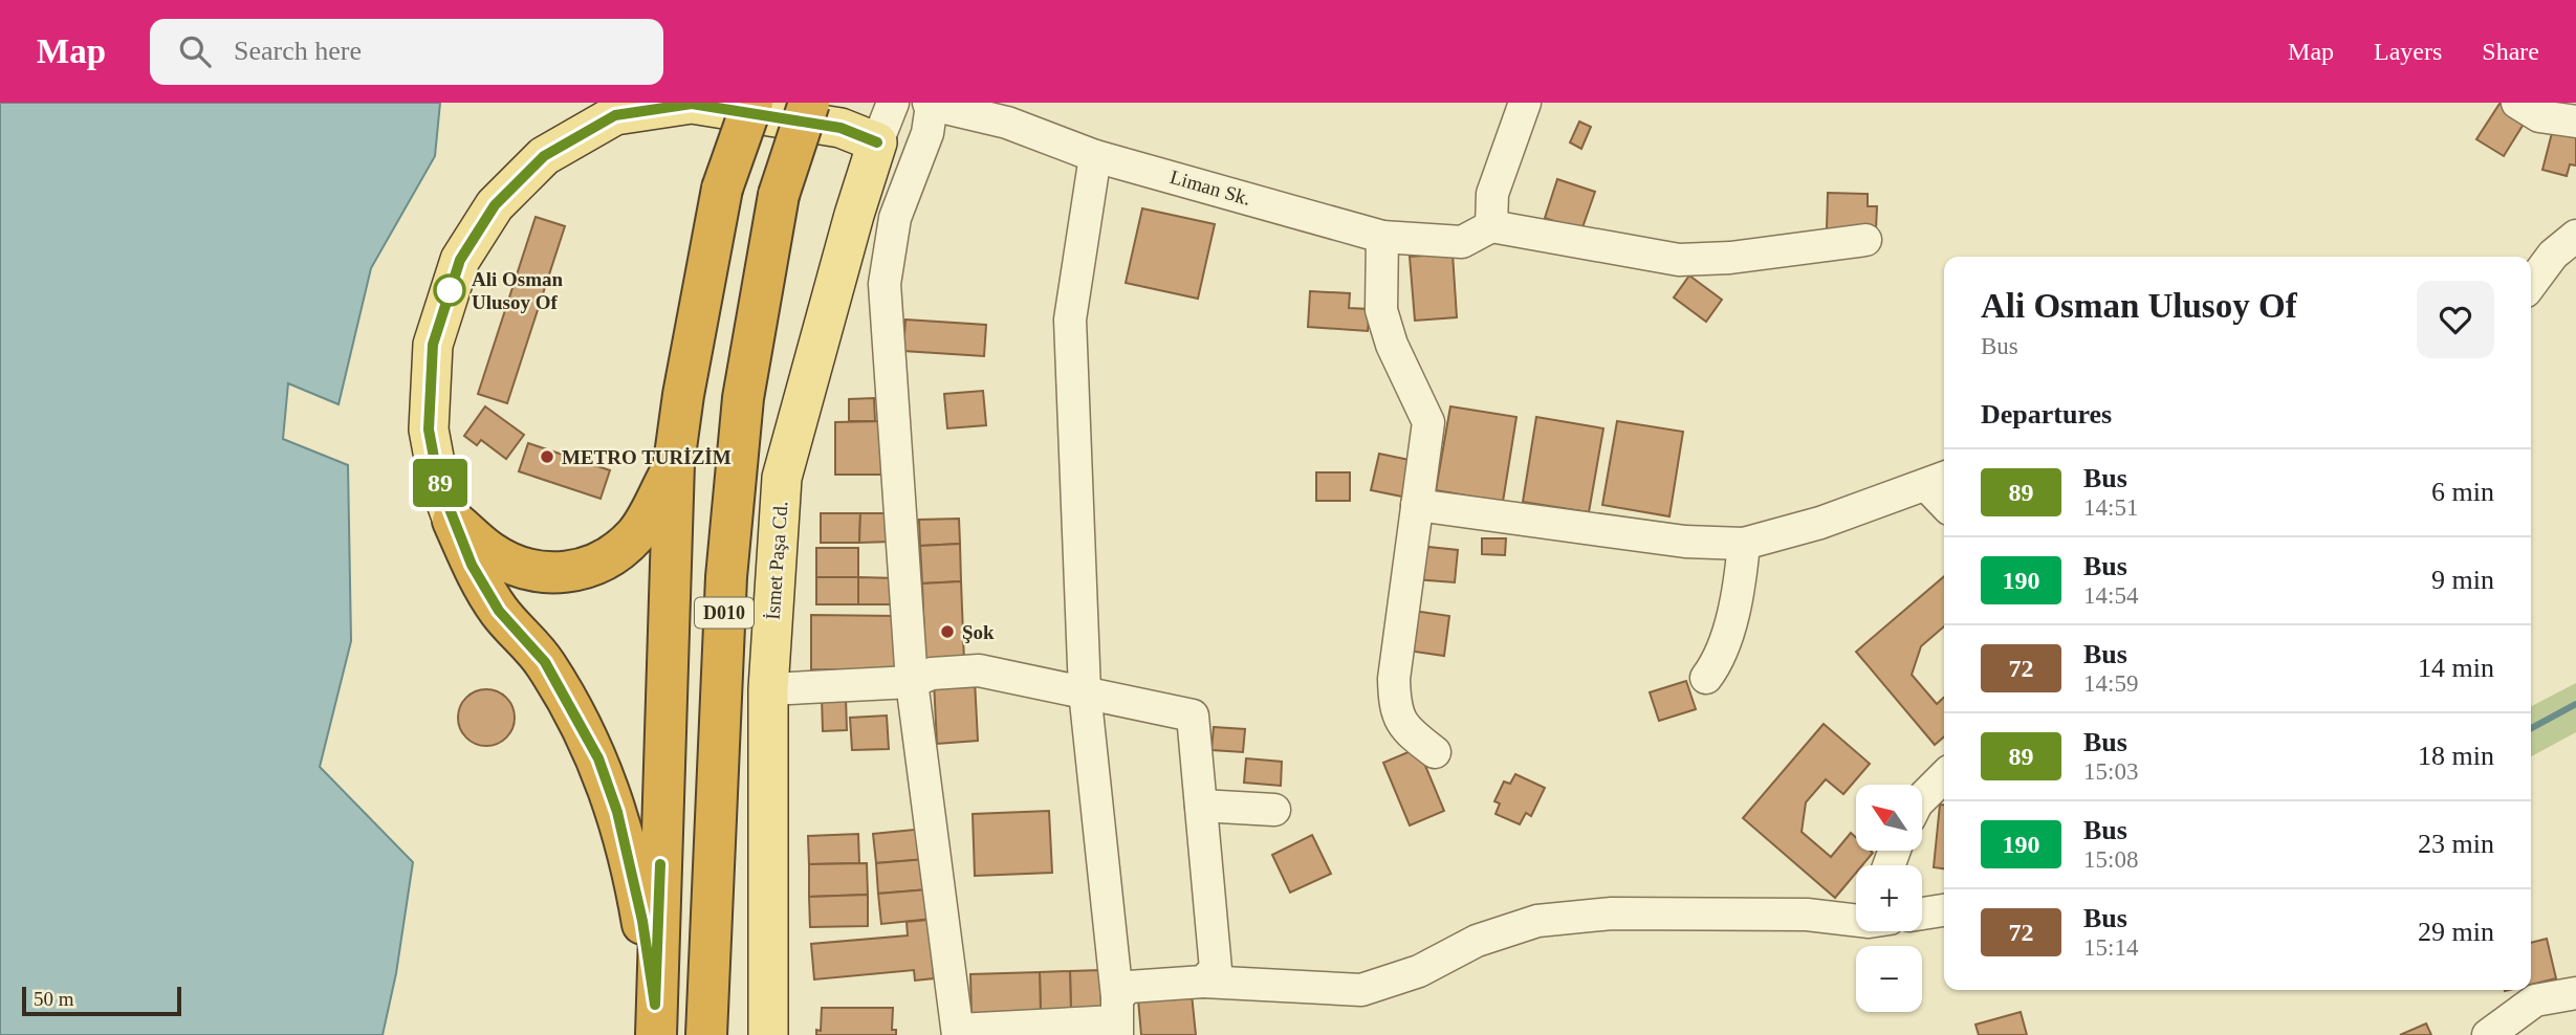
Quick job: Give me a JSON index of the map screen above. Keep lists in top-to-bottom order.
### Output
{
  "streets": {
    "highway": ["D010"],
    "main road": ["İsmet Paşa Cd."],
    "street": ["Liman Sk."]
  },
  "places": ["Ali Osman Ulusoy Of", "METRO TURİZİM", "Şok"],
  "lines": ["bus line 89"],
  "scale_bar": "50 m",
  "north": "top left",
  "page": {
    "header": "Map",
    "search": "Search here",
    "nav": ["Map", "Layers", "Share"],
    "on_map": "89",
    "heading": [
      ["Ali Osman Ulusoy Of", "Bus"],
      "Departures"
    ],
    "list": [
      {
        "mark": "89",
        "name": "Bus",
        "note": "14:51",
        "value": "6 min"
      },
      {
        "mark": "190",
        "name": "Bus",
        "note": "14:54",
        "value": "9 min"
      },
      {
        "mark": "72",
        "name": "Bus",
        "note": "14:59",
        "value": "14 min"
      },
      {
        "mark": "89",
        "name": "Bus",
        "note": "15:03",
        "value": "18 min"
      },
      {
        "mark": "190",
        "name": "Bus",
        "note": "15:08",
        "value": "23 min"
      },
      {
        "mark": "72",
        "name": "Bus",
        "note": "15:14",
        "value": "29 min"
      }
    ],
    "map_buttons": ["+", "−"],
    "scale": "50 m"
  }
}
